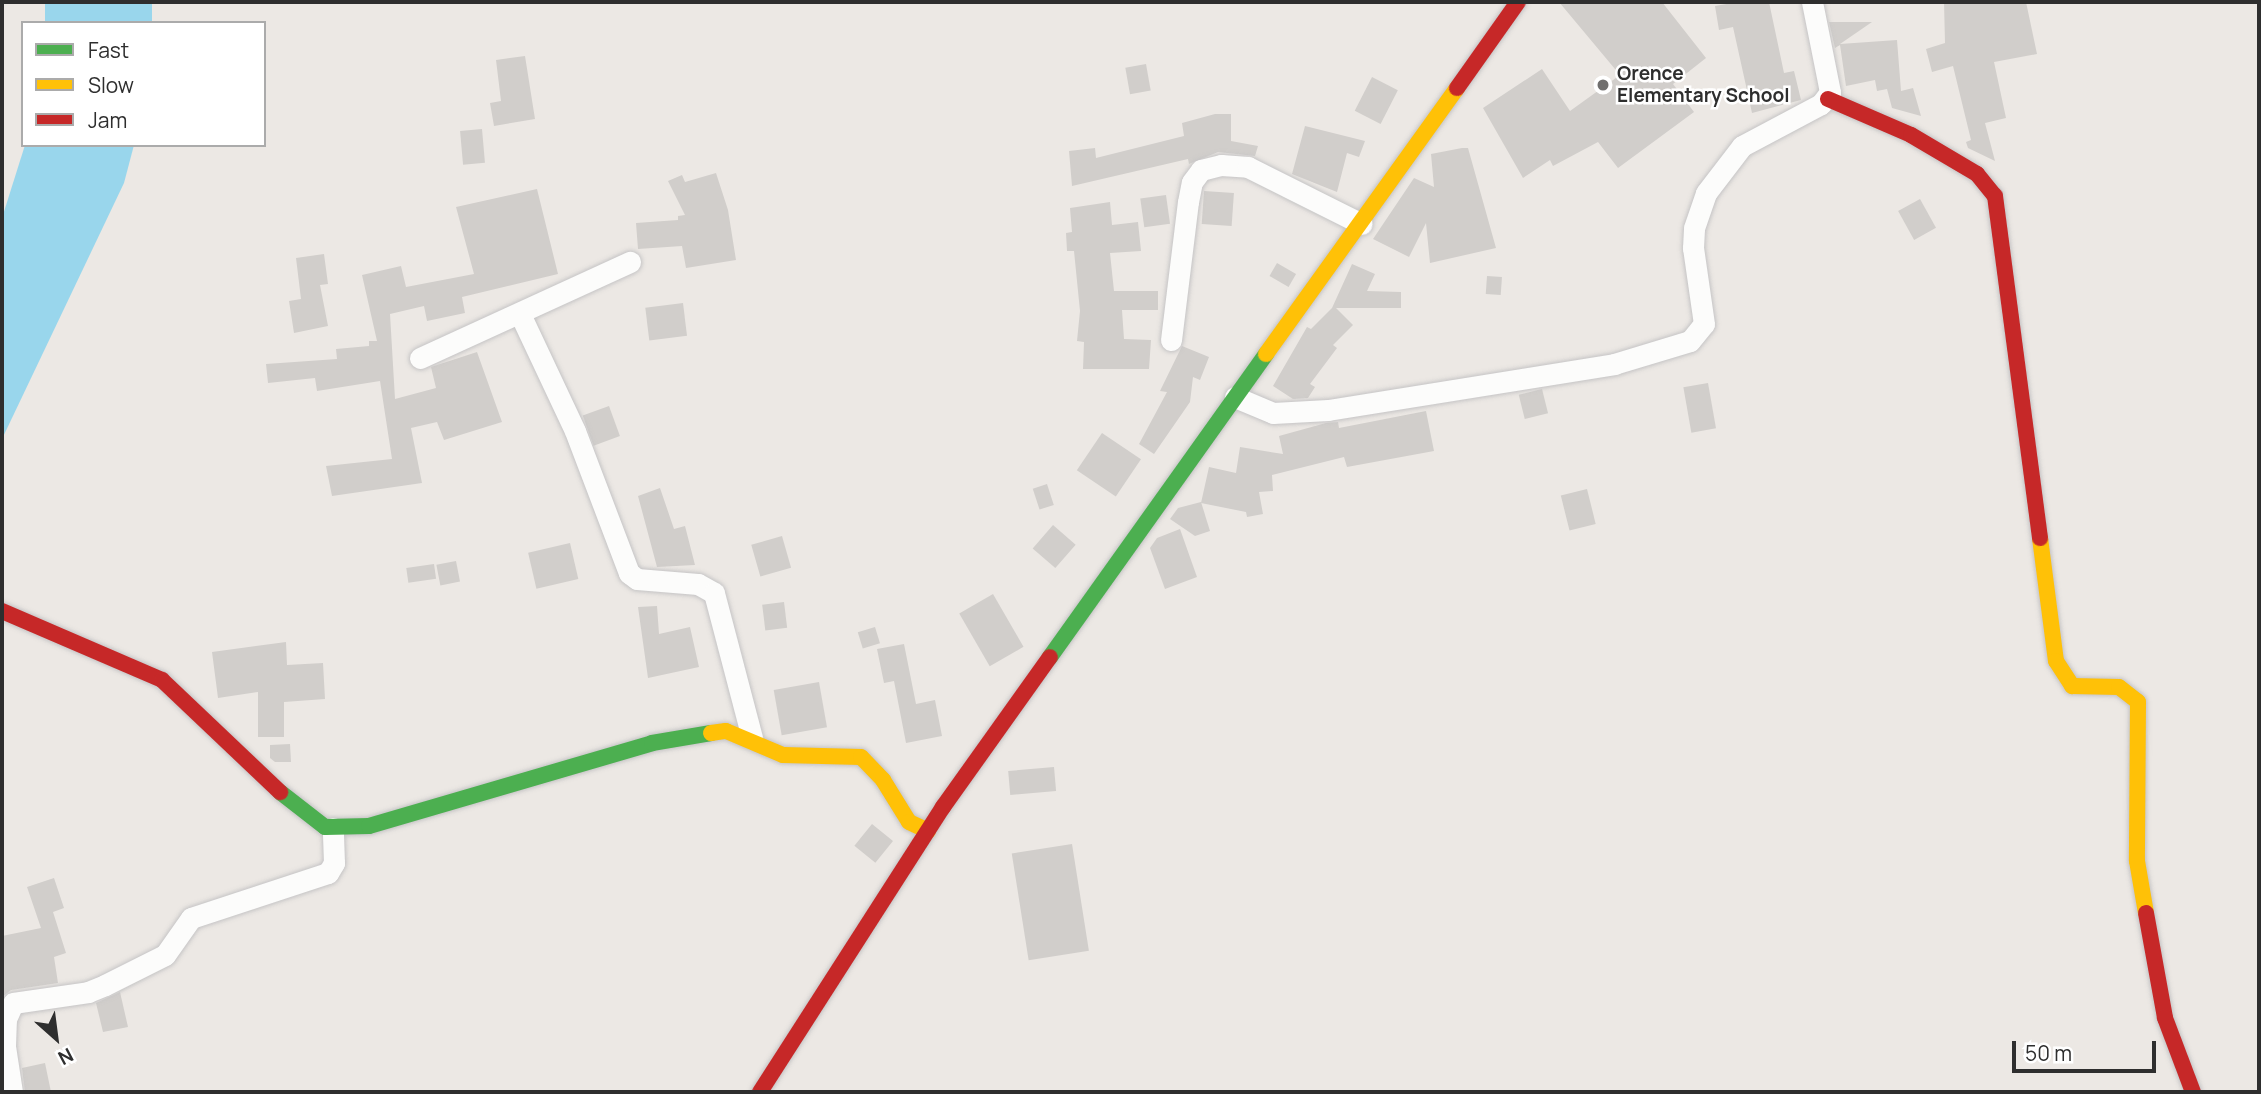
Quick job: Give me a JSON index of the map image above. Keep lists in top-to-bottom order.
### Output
{
  "places": ["Orence Elementary School"],
  "legend": ["Fast", "Slow", "Jam"],
  "scale_bar": "50 m",
  "north": "bottom right"
}
